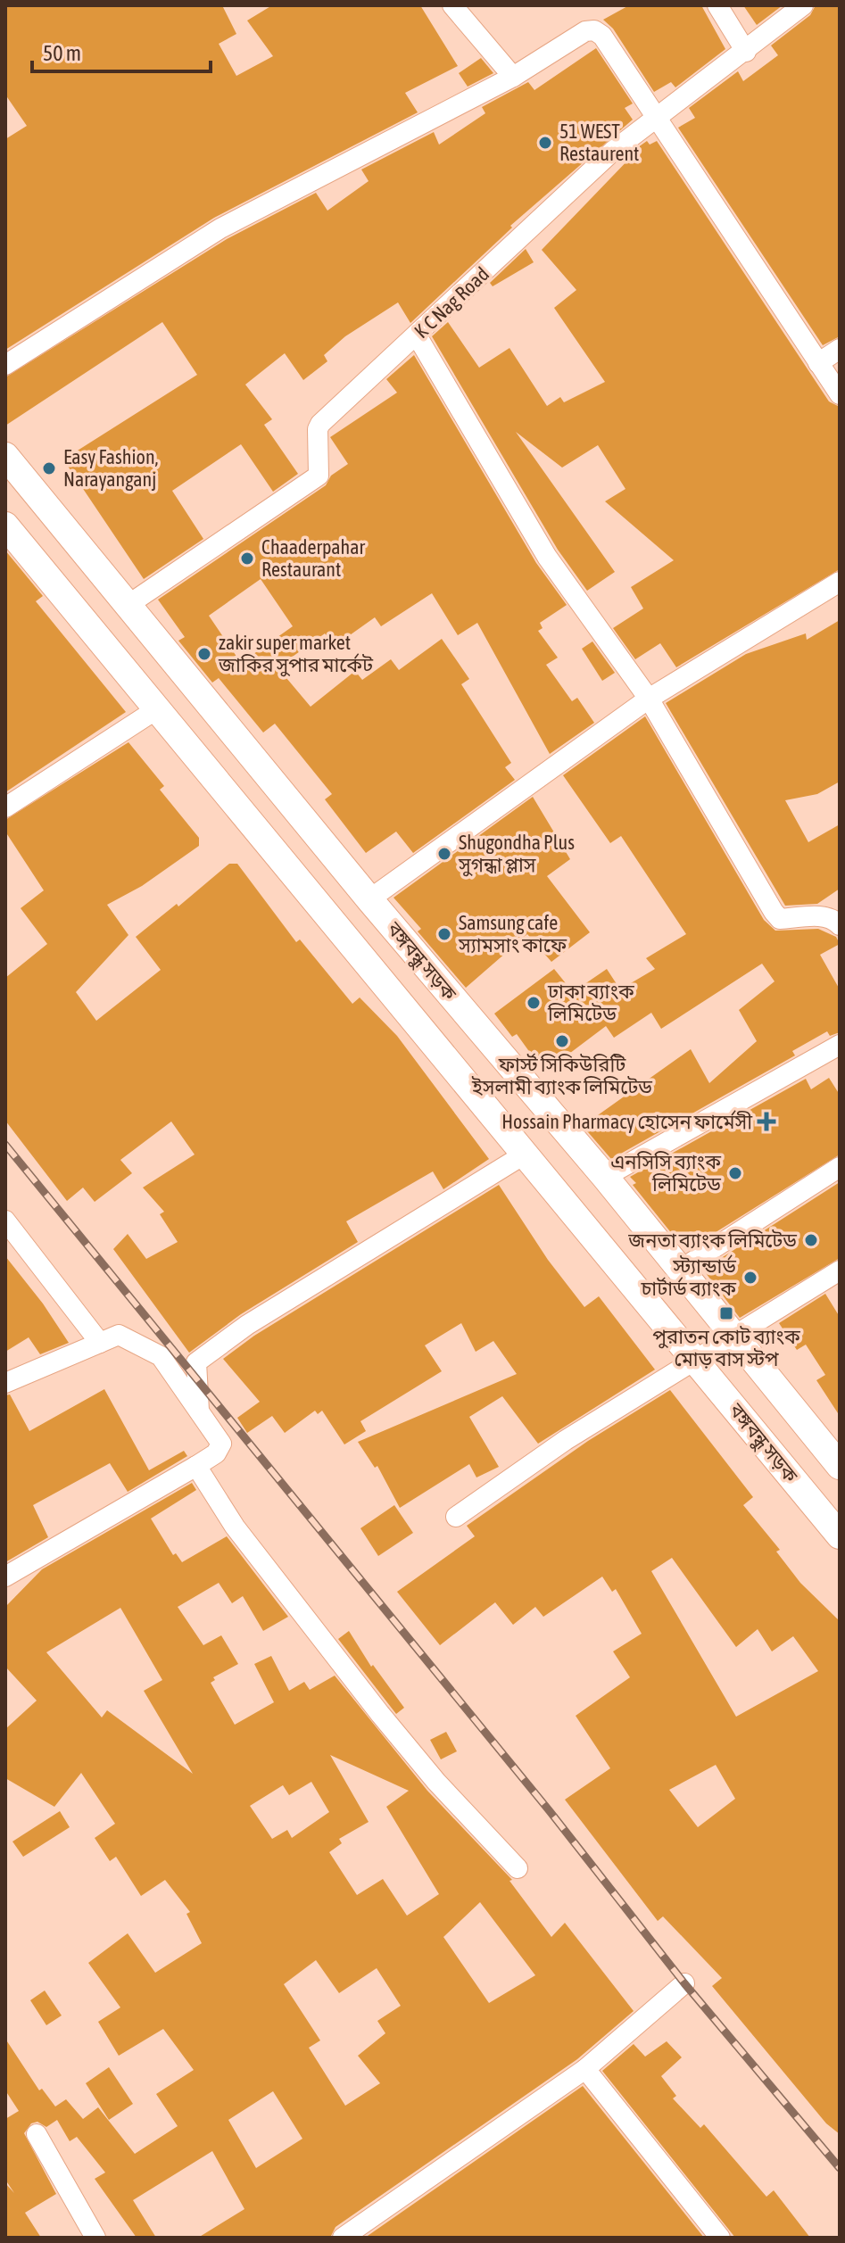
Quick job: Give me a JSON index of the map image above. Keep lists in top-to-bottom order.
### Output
{
  "streets": {
    "main road": ["বঙ্গবন্ধু সড়ক"],
    "street": ["K C Nag Road"]
  },
  "crossings": [
    ["K C Nag Road", "বঙ্গবন্ধু সড়ক"]
  ],
  "places": {
    "other": [
      "51 WEST Restaurent",
      "Easy Fashion, Narayanganj",
      "Chaaderpahar Restaurant",
      "zakir super market জাকির সুপার মার্কেট",
      "Shugondha Plus সুগন্ধা প্লাস",
      "Samsung cafe স্যামসাং কাফে",
      "ঢাকা ব্যাংক লিমিটেড",
      "ফার্স্ট সিকিউরিটি ইসলামী ব্যাংক লিমিটেড",
      "এনসিসি ব্যাংক লিমিটেড",
      "জনতা ব্যাংক লিমিটেড",
      "স্ট্যান্ডার্ড চার্টার্ড ব্যাংক"
    ],
    "health": ["Hossain Pharmacy হোসেন ফার্মেসী"],
    "transit": ["পুরাতন কোট ব্যাংক মোড় বাস স্টপ"]
  },
  "scale_bar": "50 m"
}
